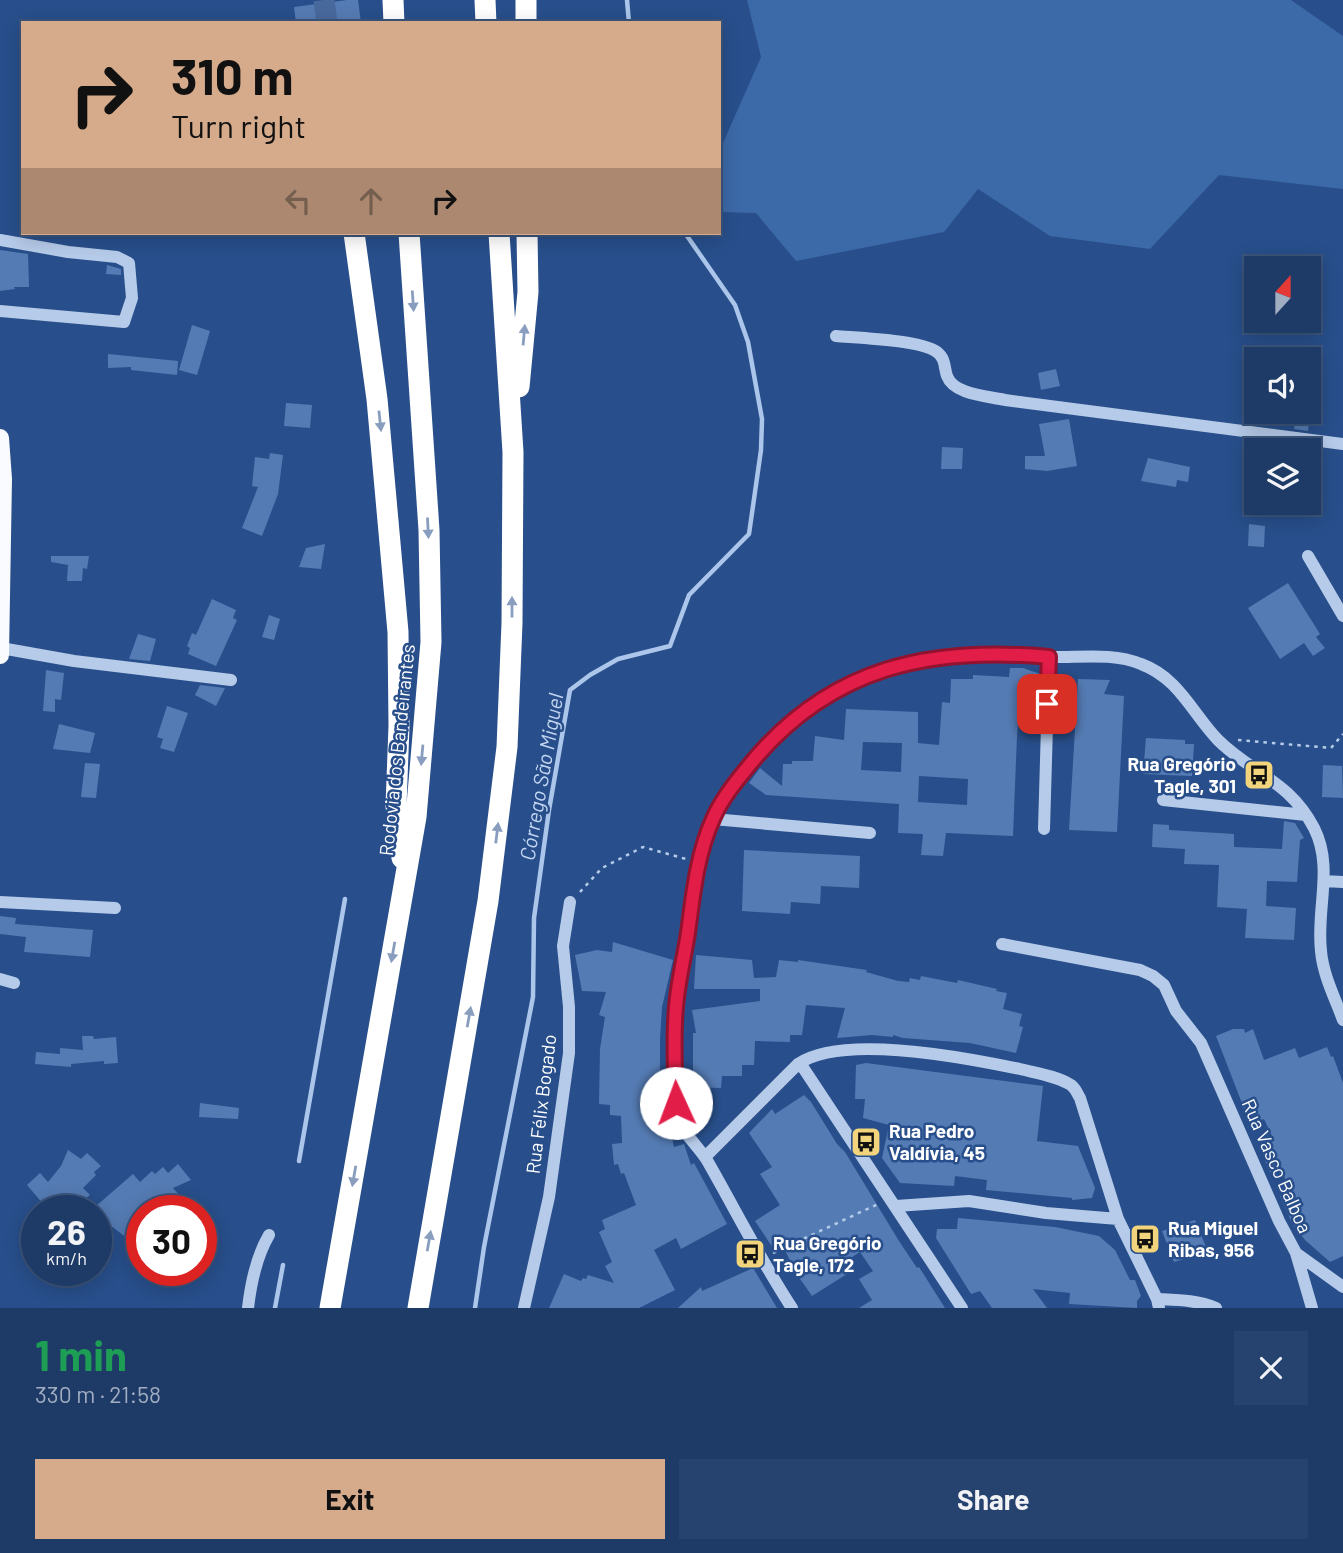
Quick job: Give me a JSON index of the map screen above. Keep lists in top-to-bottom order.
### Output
{
  "streets": {
    "highway": ["Rodovia dos Bandeirantes"],
    "street": ["Rua Félix Bogado", "Rua Vasco Balboa"]
  },
  "water": ["Córrego São Miguel"],
  "places": {
    "bus stop": [
      "Rua Gregório Tagle, 301",
      "Rua Pedro Valdívia, 45",
      "Rua Miguel Ribas, 956",
      "Rua Gregório Tagle, 172"
    ]
  },
  "north": "top",
  "page": {
    "turn": ["310 m", "Turn right"],
    "speed": "26 km/h",
    "limit": "30",
    "heading": ["1 min", "330 m · 21:58"],
    "buttons": ["Exit", "Share"]
  }
}
